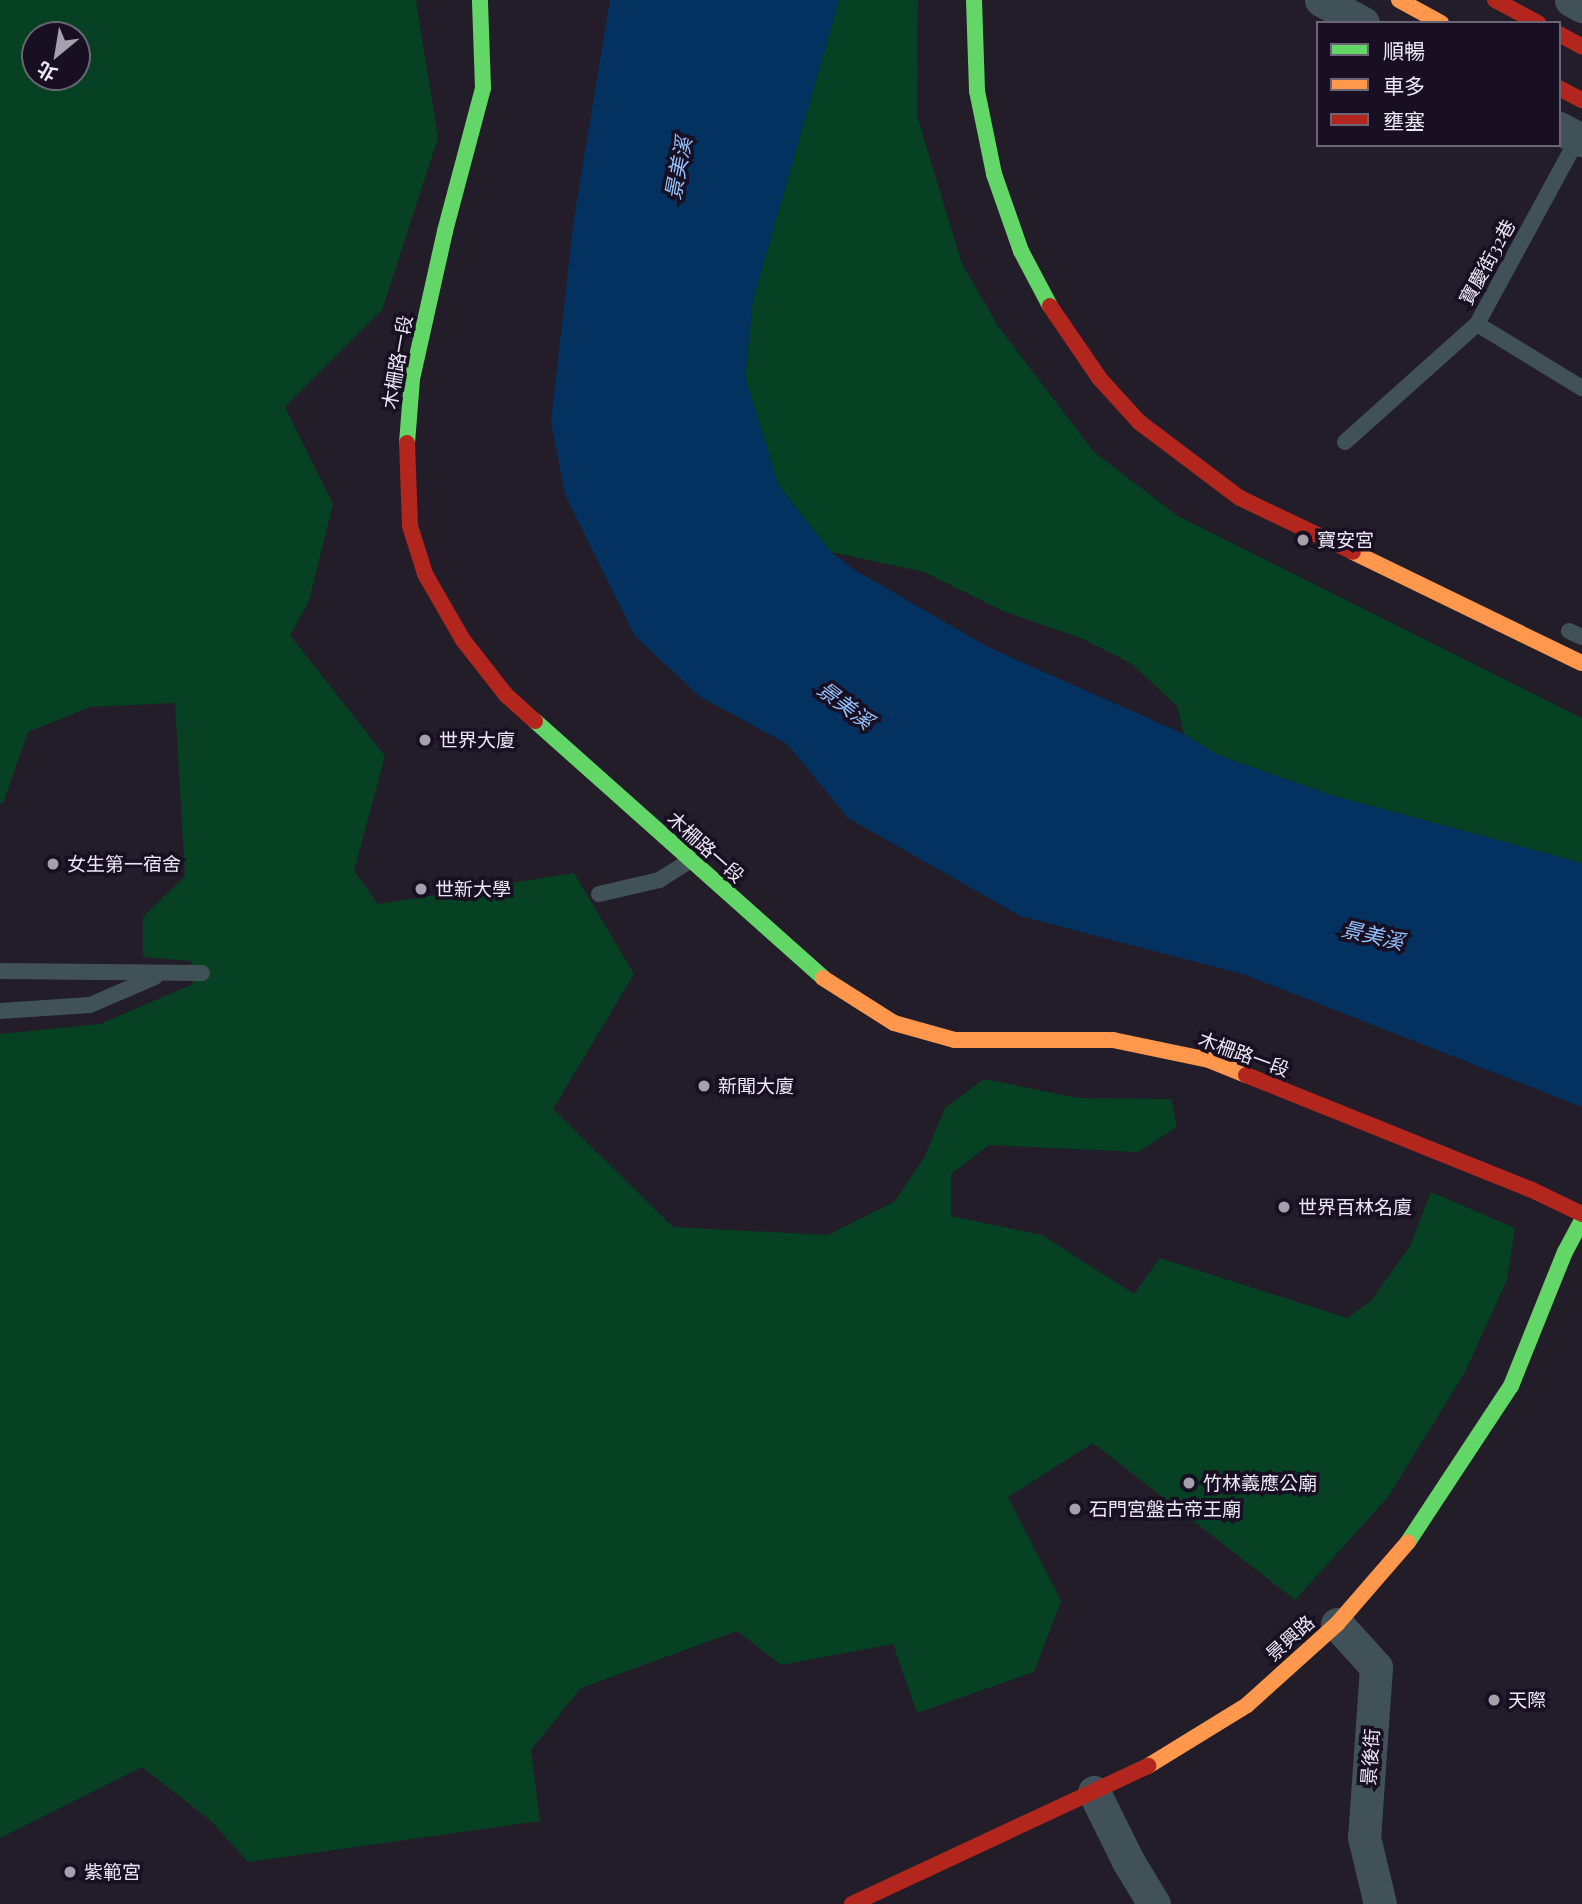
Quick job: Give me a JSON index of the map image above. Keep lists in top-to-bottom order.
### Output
{
  "streets": {
    "street": ["木柵路一段", "景興路", "景後街"],
    "lane": ["寶慶街32巷"]
  },
  "crossings": [
    ["景興路", "景後街"]
  ],
  "water": ["景美溪"],
  "places": [
    "寶安宮",
    "世界大廈",
    "女生第一宿舍",
    "世新大學",
    "新聞大廈",
    "世界百林名廈",
    "竹林義應公廟",
    "石門宮盤古帝王廟",
    "天際",
    "紫範宮"
  ],
  "legend": ["順暢", "車多", "壅塞"],
  "north": "bottom left"
}
